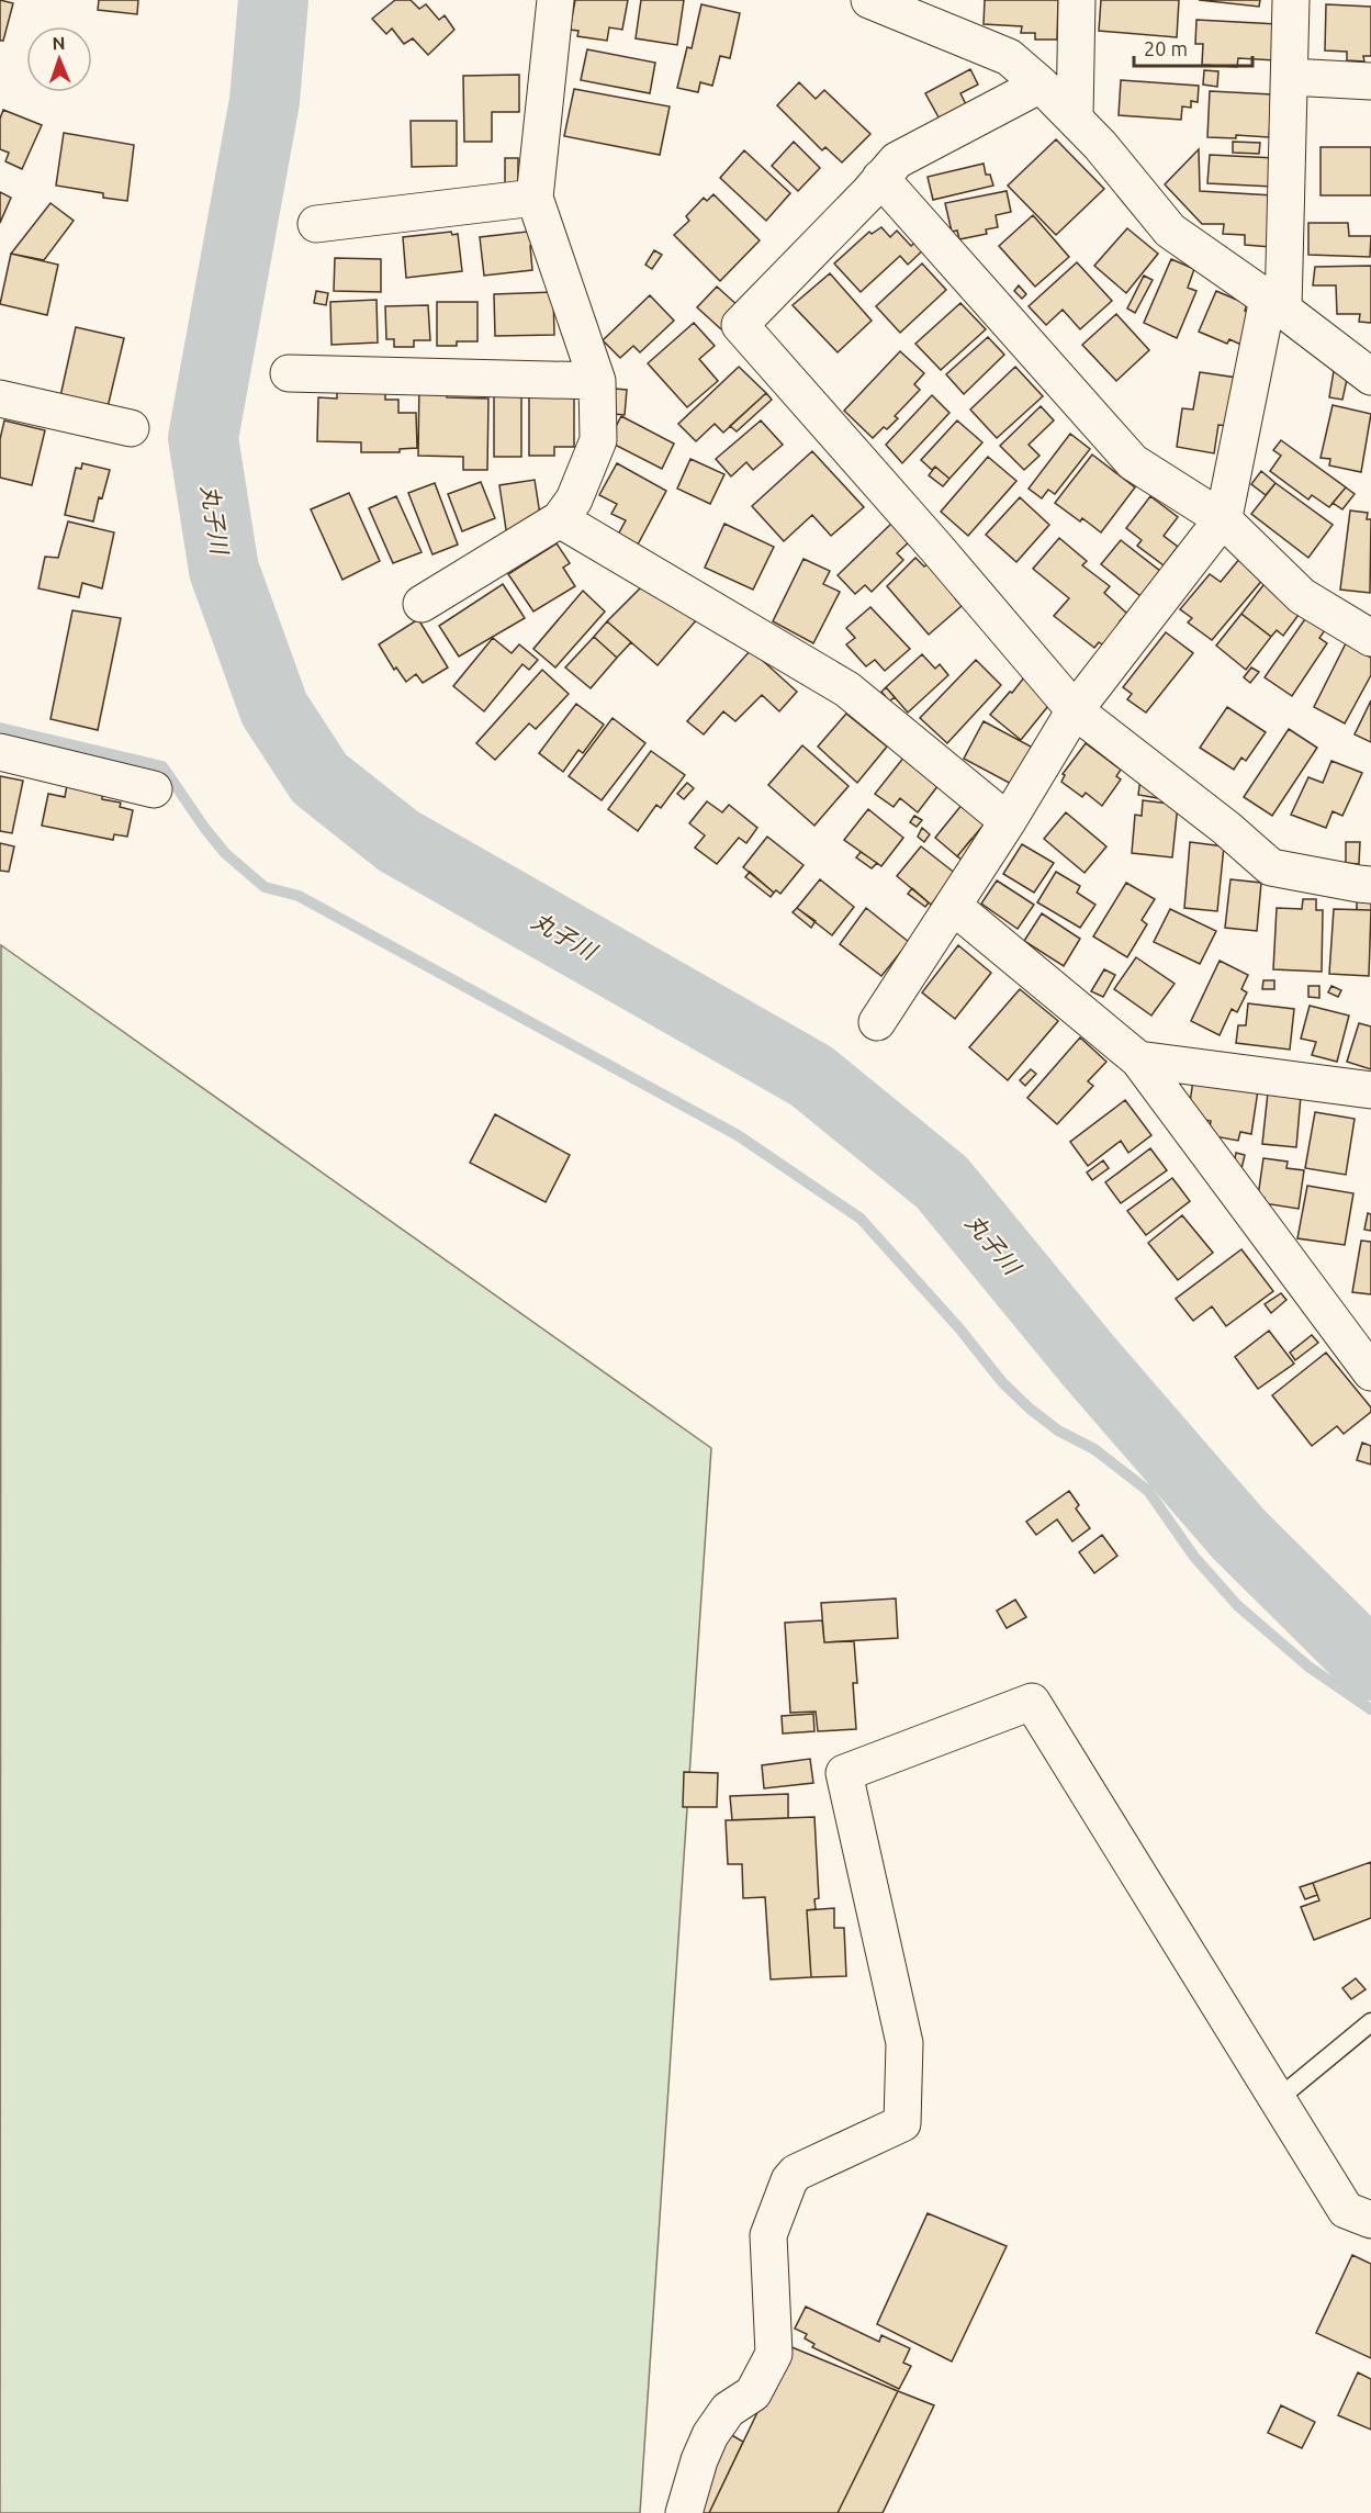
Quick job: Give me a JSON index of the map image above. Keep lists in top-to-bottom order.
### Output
{
  "water": ["丸子川"],
  "scale_bar": "20 m",
  "north": "top"
}
